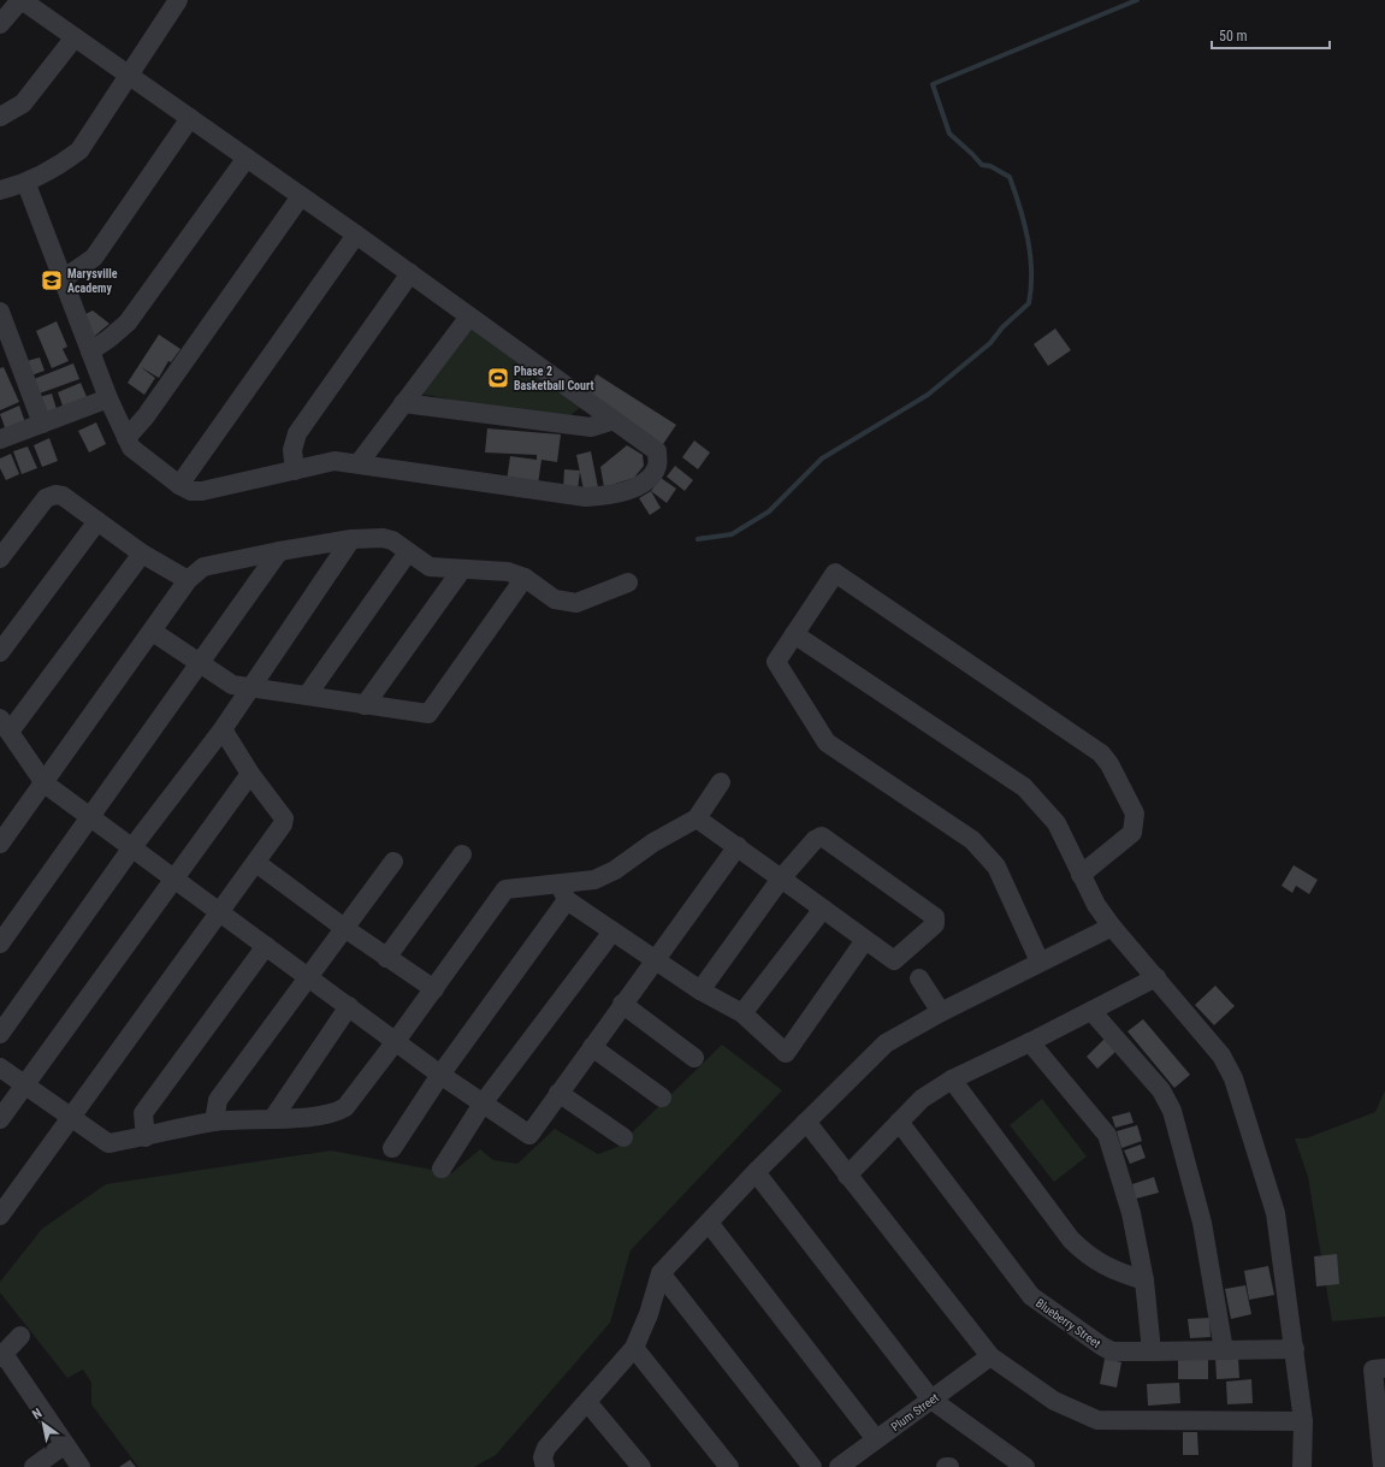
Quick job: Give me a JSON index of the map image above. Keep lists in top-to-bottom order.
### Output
{
  "streets": {
    "street": ["Blueberry Street", "Plum Street"]
  },
  "places": {
    "school or university": ["Marysville Academy"],
    "sports": ["Phase 2 Basketball Court"]
  },
  "scale_bar": "50 m",
  "north": "top left"
}
